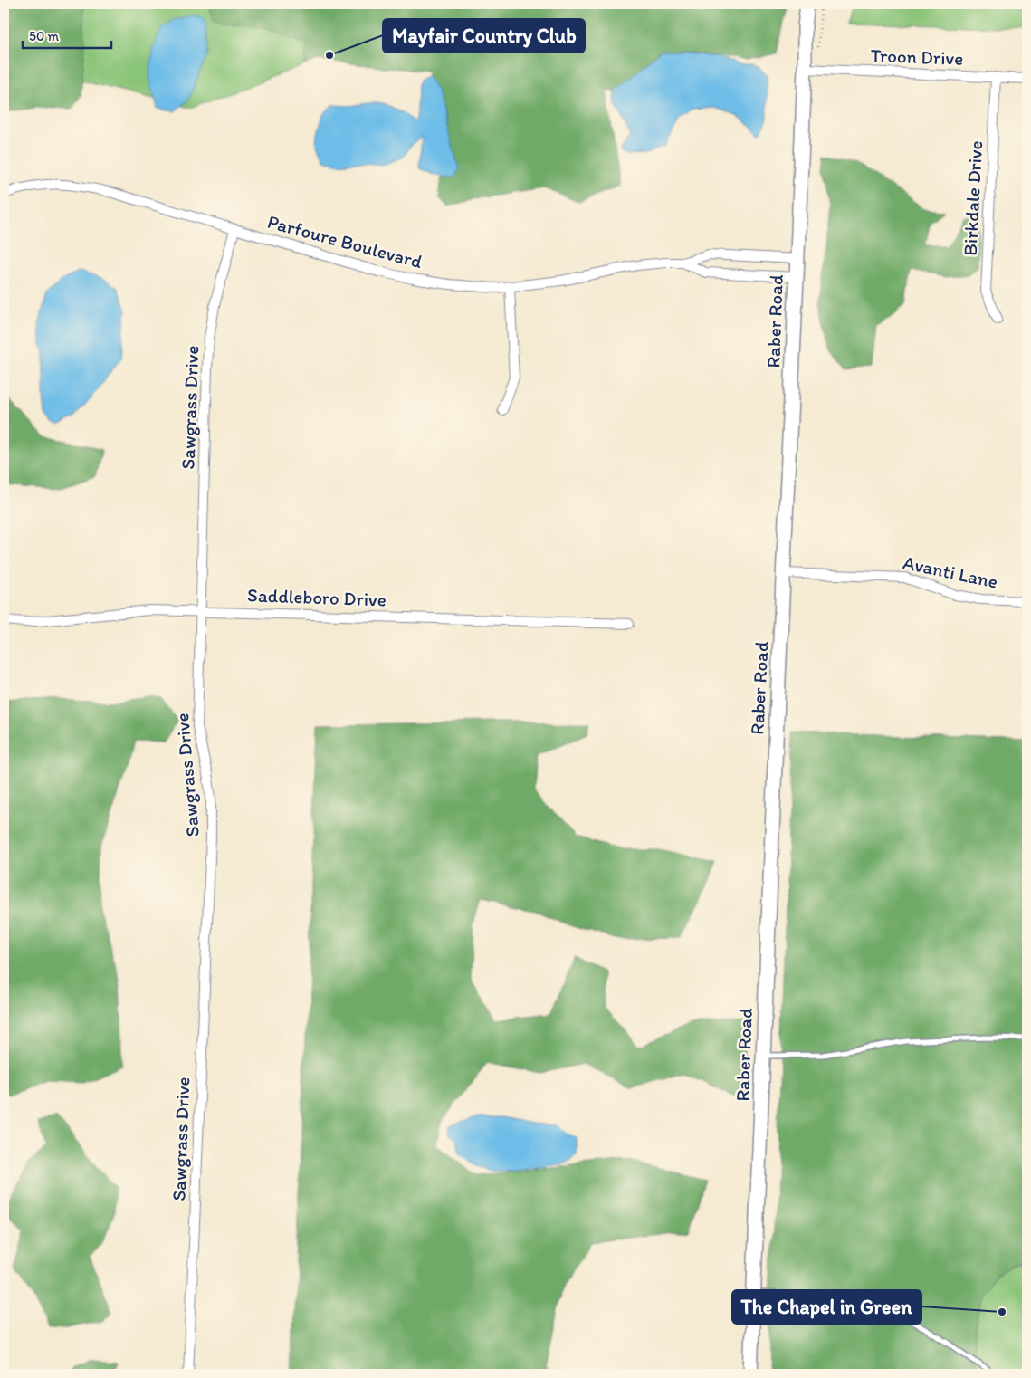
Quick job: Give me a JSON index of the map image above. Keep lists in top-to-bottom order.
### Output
{
  "streets": {
    "street": [
      "Troon Drive",
      "Birkdale Drive",
      "Parfoure Boulevard",
      "Raber Road",
      "Sawgrass Drive",
      "Avanti Lane",
      "Saddleboro Drive"
    ]
  },
  "crossings": [
    ["Troon Drive", "Birkdale Drive"],
    ["Troon Drive", "Raber Road"],
    ["Parfoure Boulevard", "Raber Road"],
    ["Parfoure Boulevard", "Sawgrass Drive"],
    ["Raber Road", "Avanti Lane"],
    ["Sawgrass Drive", "Saddleboro Drive"]
  ],
  "places": ["Mayfair Country Club", "The Chapel in Green"],
  "scale_bar": "50 m"
}
